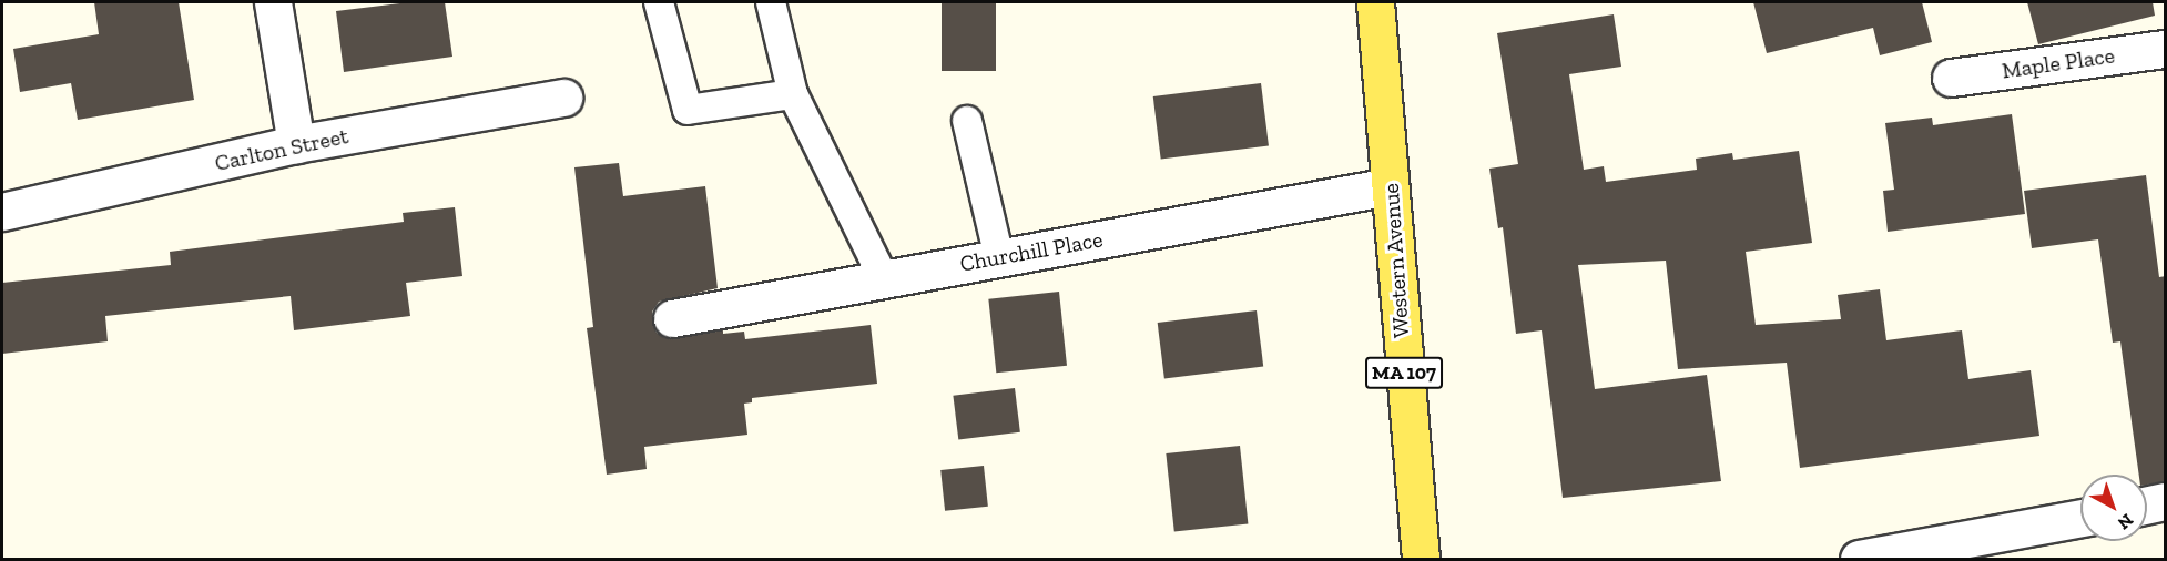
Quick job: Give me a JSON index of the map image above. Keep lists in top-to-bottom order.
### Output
{
  "streets": {
    "main road": ["Western Avenue", "MA 107"],
    "street": ["Maple Place", "Carlton Street", "Churchill Place"]
  },
  "crossings": [
    ["Churchill Place", "Western Avenue"]
  ],
  "north": "bottom right"
}
